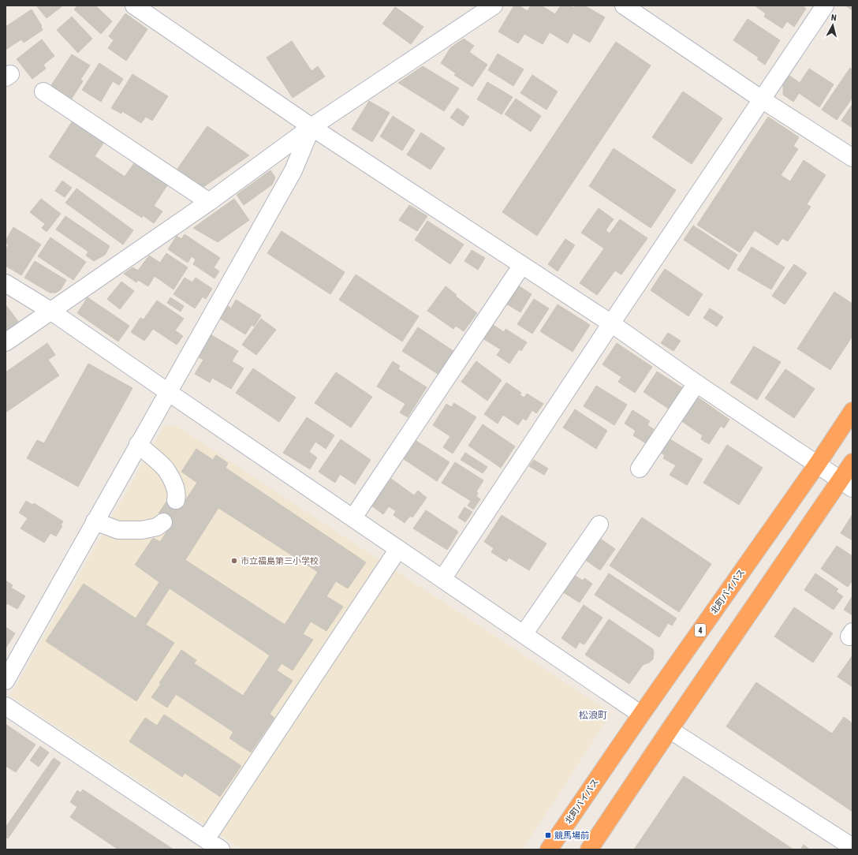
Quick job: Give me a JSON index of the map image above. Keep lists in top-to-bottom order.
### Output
{
  "streets": {
    "highway": ["北町バイパス", "4"]
  },
  "districts": ["松浪町"],
  "places": {
    "other": ["市立福島第三小学校"],
    "transit": ["競馬場前"]
  },
  "north": "top"
}
